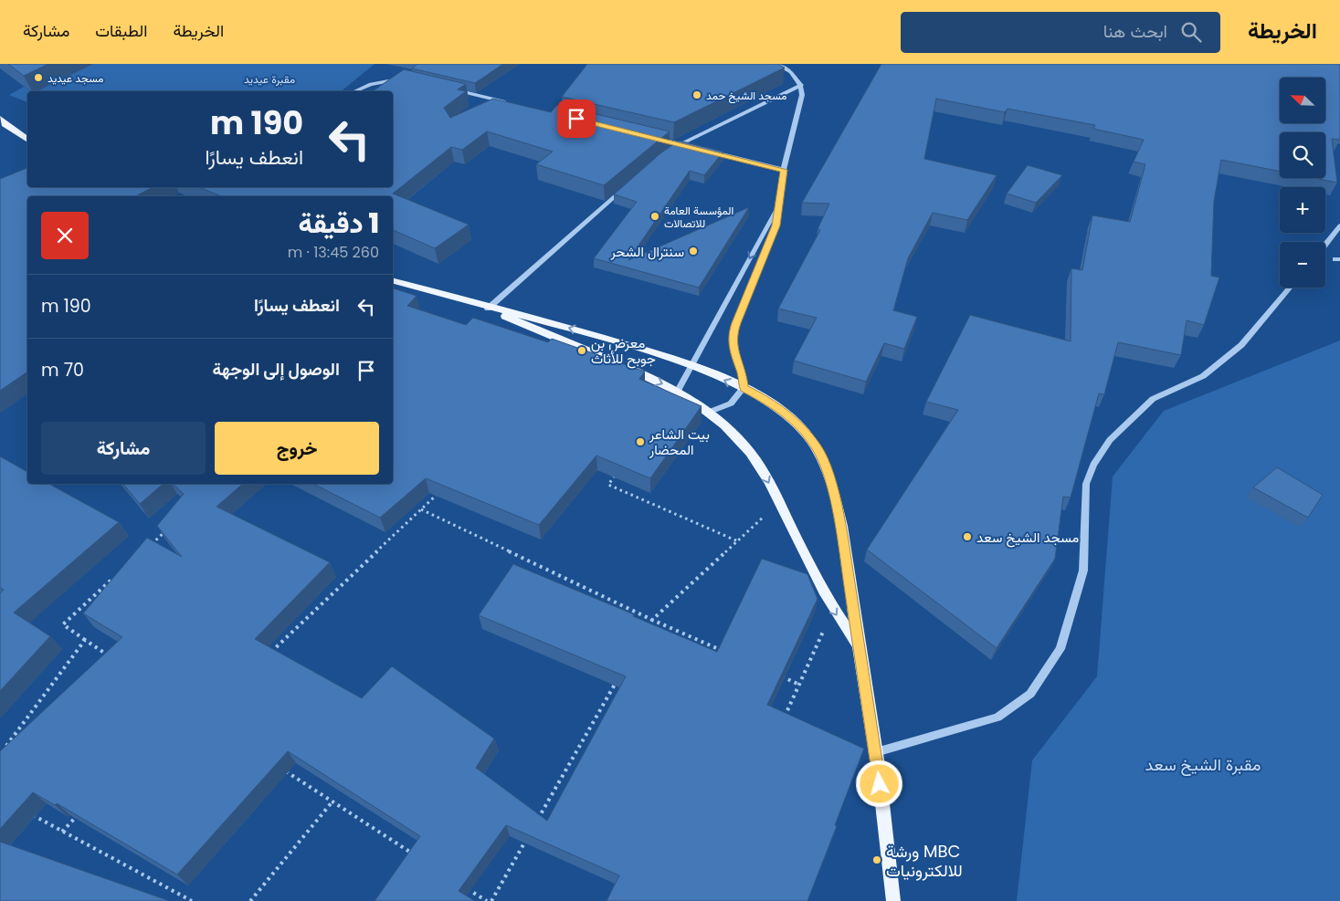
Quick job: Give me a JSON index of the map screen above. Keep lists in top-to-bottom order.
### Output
{
  "parks": ["مقبرة عيديد", "مقبرة الشيخ سعد"],
  "places": [
    "مسجد عيديد",
    "مسجد الشيخ حمد",
    "المؤسسة العامة للاتصالات",
    "سنترال الشحر",
    "معرض بن جوبح للأثاث",
    "بيت الشاعر المحضار",
    "مسجد الشيخ سعد",
    "ورشة MBC للالكترونيات"
  ],
  "north": "top left",
  "page": {
    "header": "الخريطة",
    "search": "ابحث هنا",
    "nav": ["الخريطة", "الطبقات", "مشاركة"],
    "map_buttons": ["+", "−"],
    "turn": ["190 m", "انعطف يسارًا"],
    "heading": ["1 دقيقة", "260 m · 13:45"],
    "list": [
      {
        "name": "انعطف يسارًا",
        "value": "190 m"
      },
      {
        "name": "الوصول إلى الوجهة",
        "value": "70 m"
      }
    ],
    "buttons": ["خروج", "مشاركة"]
  }
}
